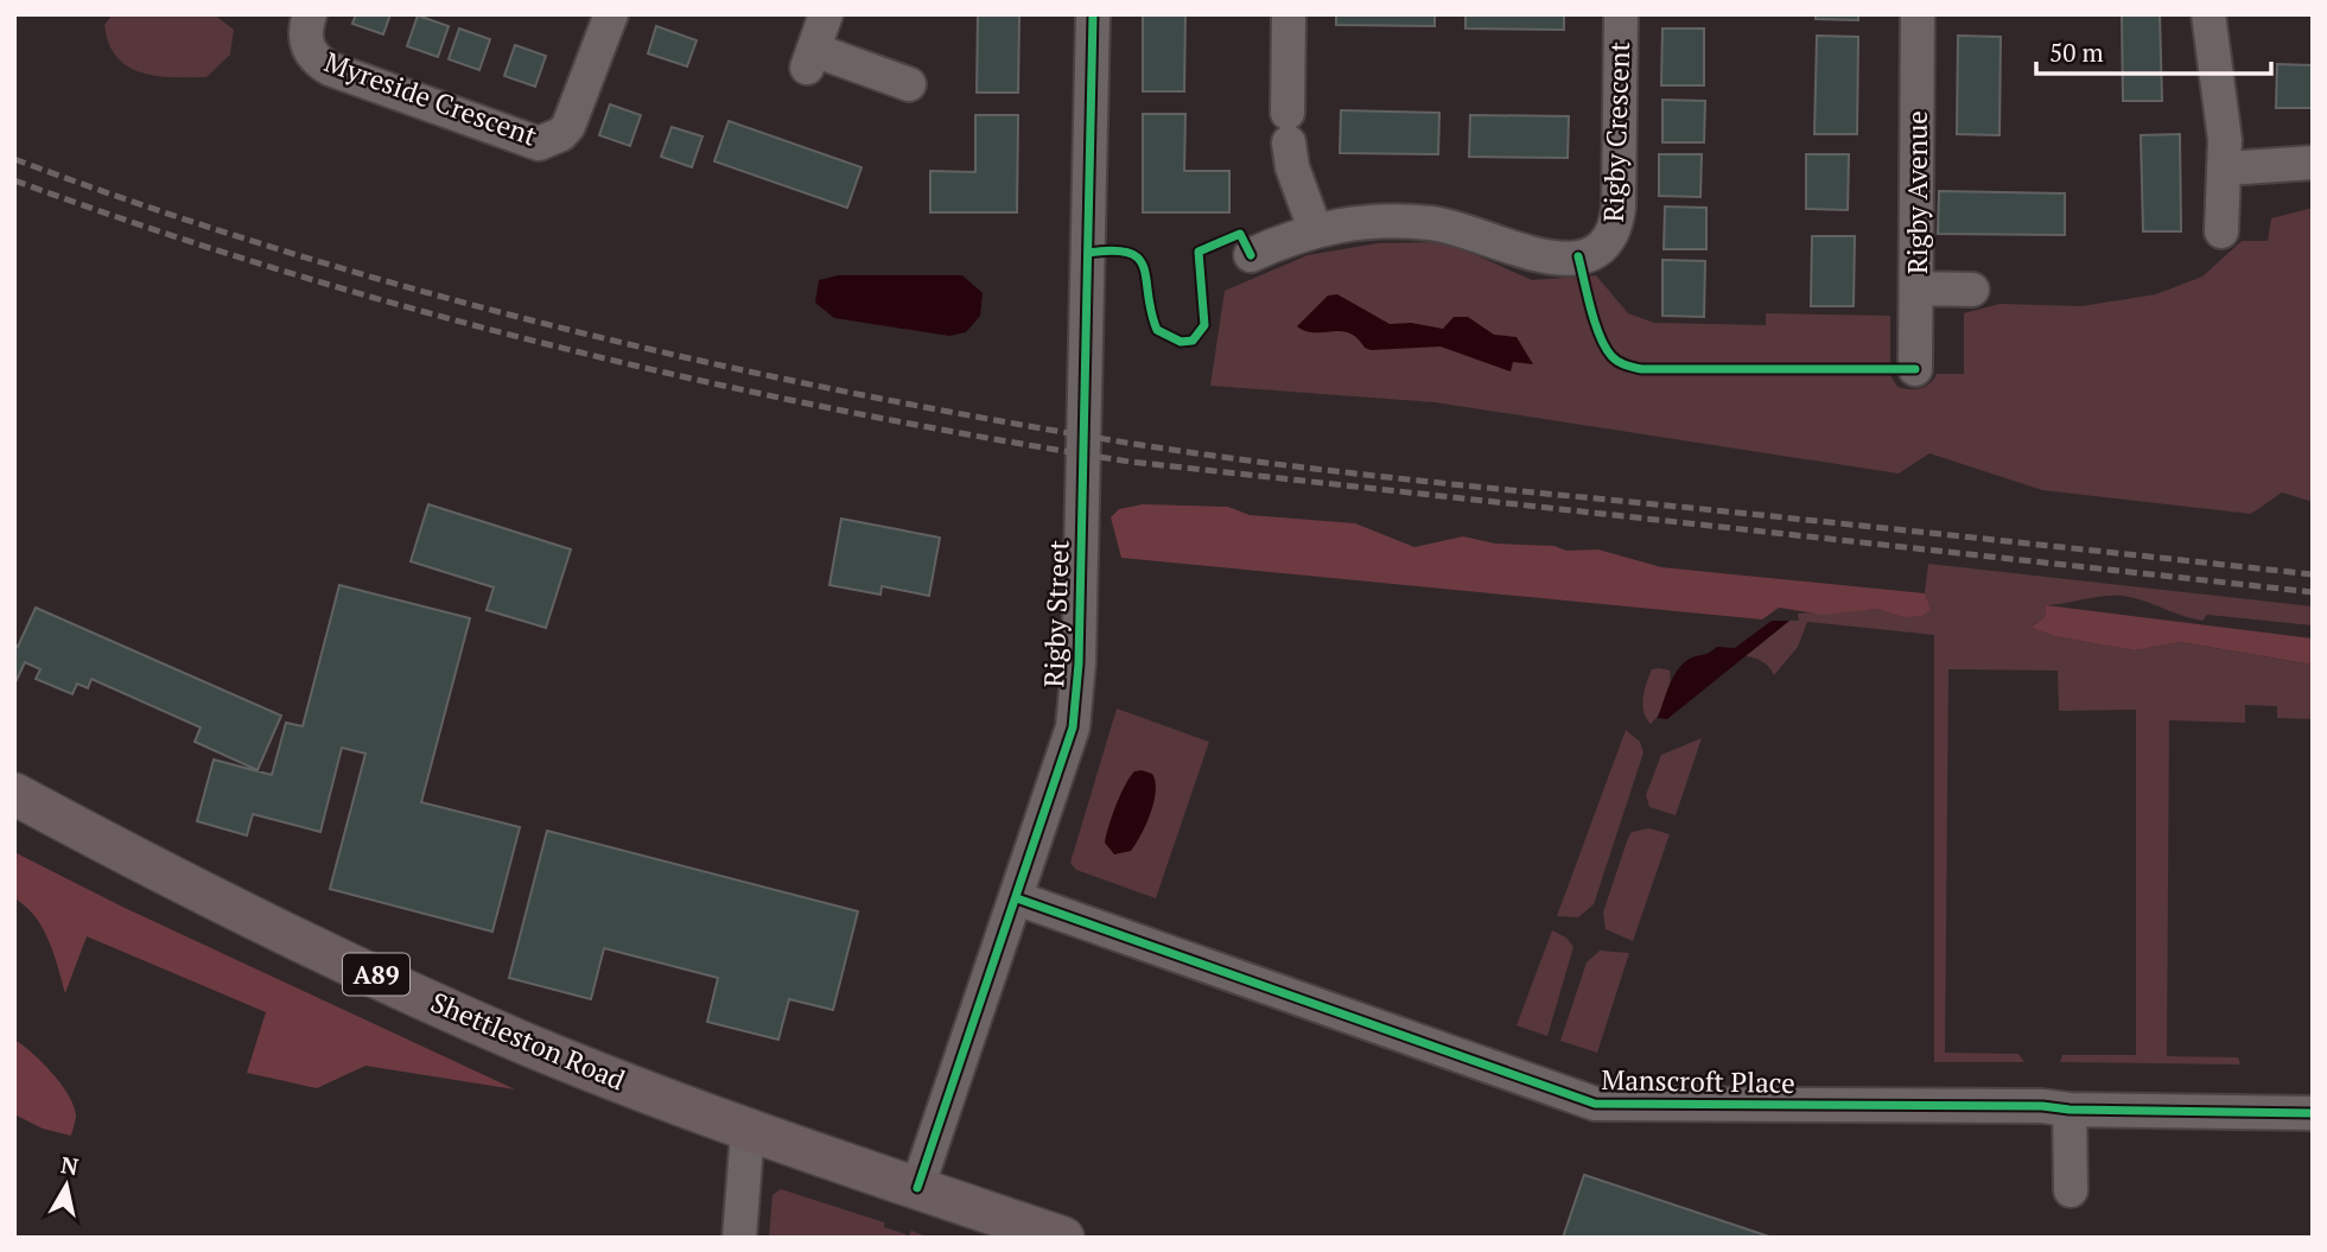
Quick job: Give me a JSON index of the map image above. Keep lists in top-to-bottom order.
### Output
{
  "streets": {
    "main road": ["A89", "Shettleston Road"],
    "street": [
      "Myreside Crescent",
      "Rigby Crescent",
      "Rigby Avenue",
      "Rigby Street",
      "Manscroft Place"
    ]
  },
  "crossings": [
    ["Rigby Street", "Shettleston Road"],
    ["Rigby Street", "Manscroft Place"]
  ],
  "scale_bar": "50 m",
  "north": "top"
}
